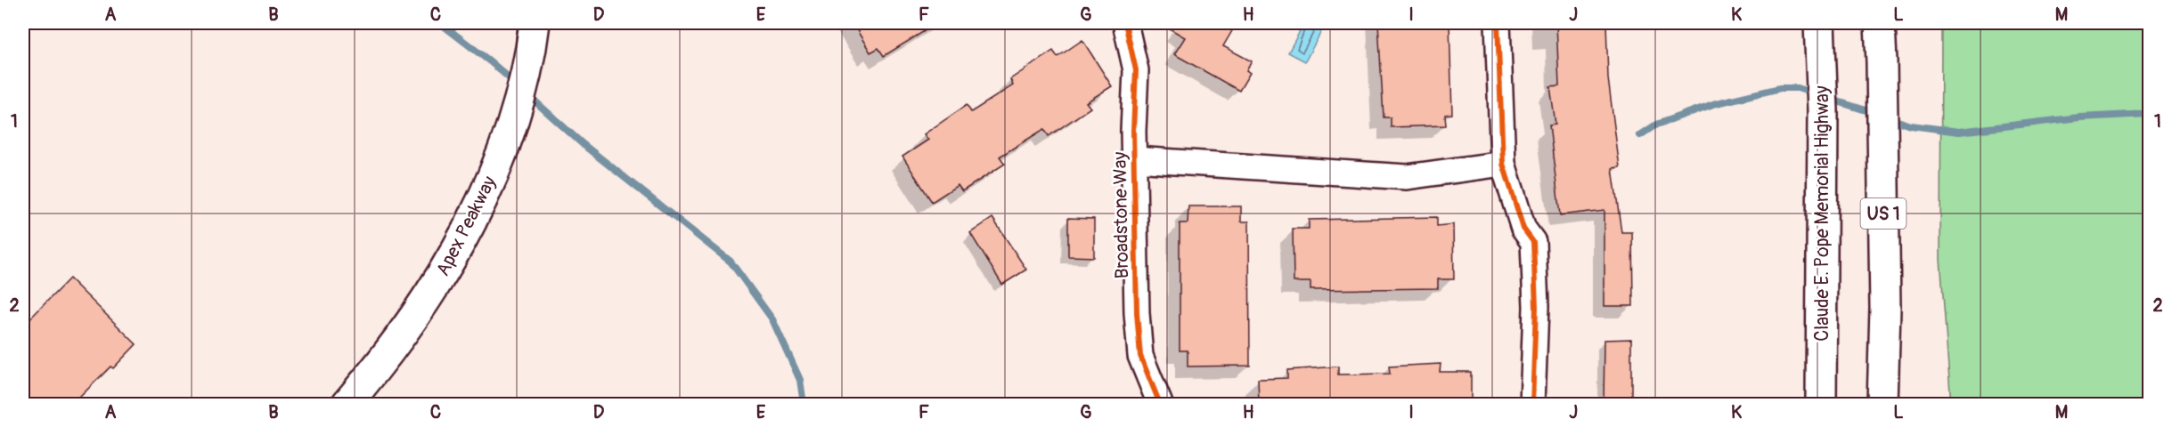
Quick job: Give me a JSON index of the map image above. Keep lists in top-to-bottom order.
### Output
{
  "streets": {
    "main road": ["Claude E. Pope Memorial Highway", "US 1", "Apex Peakway"],
    "street": ["Broadstone Way"]
  },
  "grid": {
    "columns": [
      "A",
      "B",
      "C",
      "D",
      "E",
      "F",
      "G",
      "H",
      "I",
      "J",
      "K",
      "L",
      "M"
    ],
    "rows": ["1", "2"]
  }
}
